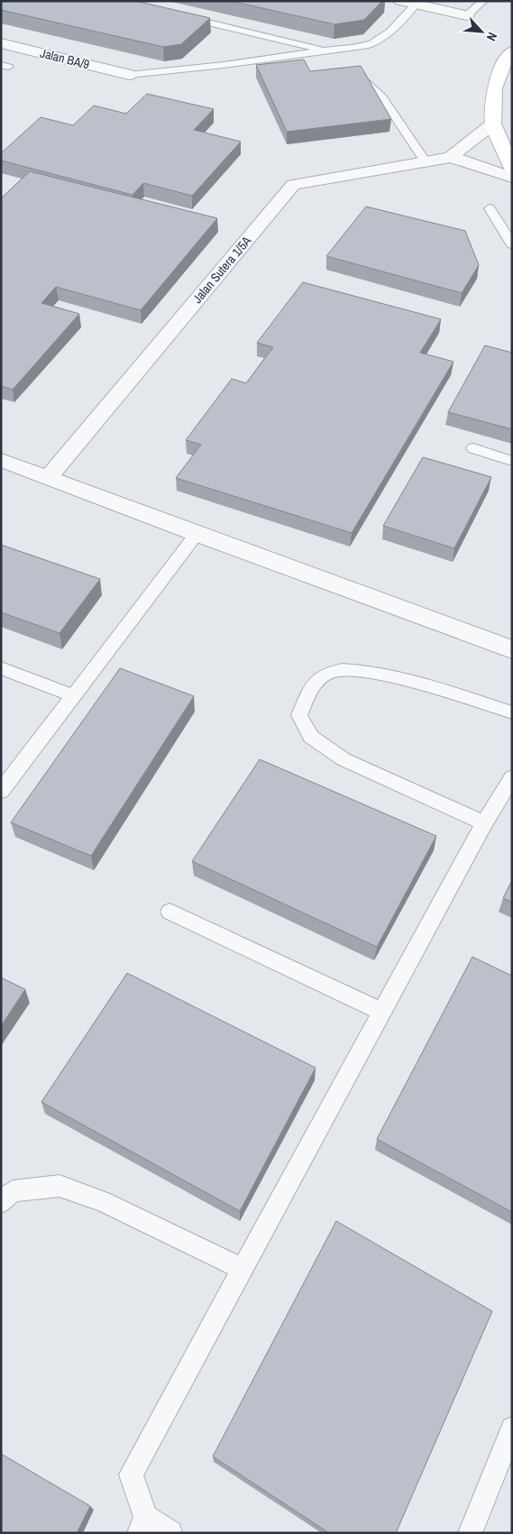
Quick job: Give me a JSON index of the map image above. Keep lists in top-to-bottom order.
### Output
{
  "streets": {
    "street": ["Jalan BA/9", "Jalan Sutera 1/5A"]
  },
  "north": "bottom right"
}
